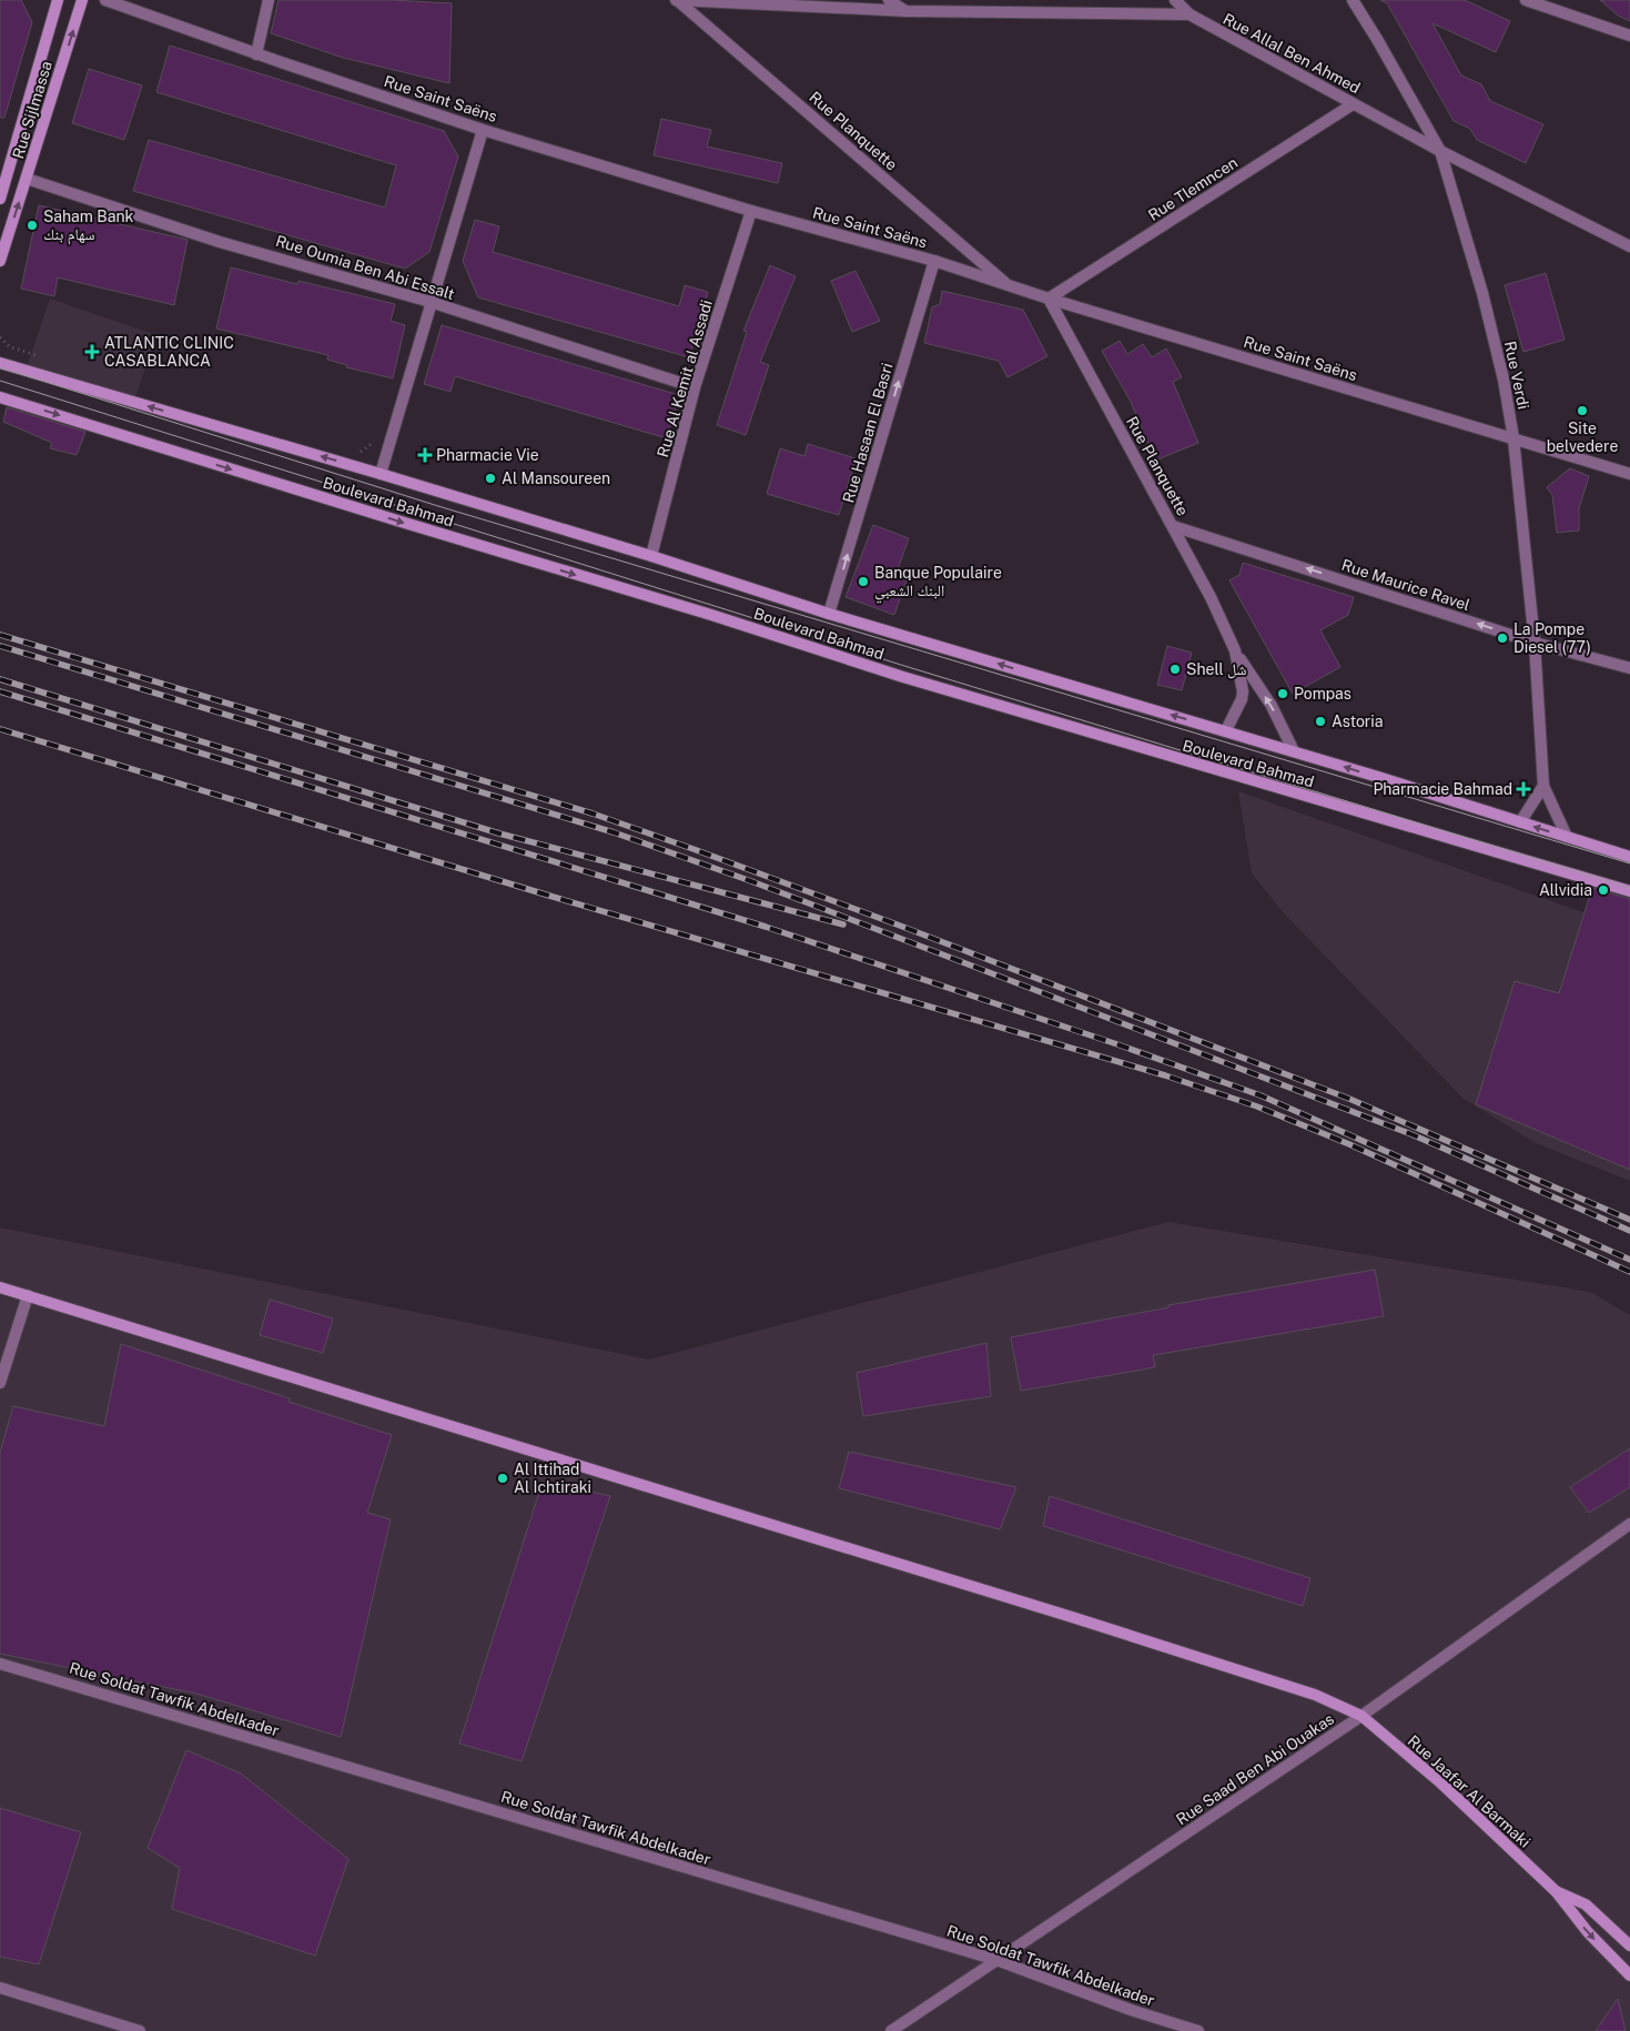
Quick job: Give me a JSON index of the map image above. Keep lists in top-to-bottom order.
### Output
{
  "streets": {
    "main road": ["Rue Sijlmassa", "Boulevard Bahmad", "Rue Jaafar Al Barmaki"],
    "street": [
      "Rue Allal Ben Ahmed",
      "Rue Saint Saëns",
      "Rue Planquette",
      "Rue Tlemncen",
      "Rue Oumia Ben Abi Essalt",
      "Rue Verdi",
      "Rue Al Kemit al Assadi",
      "Rue Hasaan El Basri",
      "Rue Maurice Ravel",
      "Rue Soldat Tawfik Abdelkader",
      "Rue Saad Ben Abi Ouakas"
    ]
  },
  "crossings": [
    ["Rue Allal Ben Ahmed", "Rue Planquette"],
    ["Rue Allal Ben Ahmed", "Rue Tlemncen"],
    ["Rue Allal Ben Ahmed", "Rue Verdi"],
    ["Rue Saint Saëns", "Rue Planquette"],
    ["Rue Saint Saëns", "Rue Tlemncen"],
    ["Rue Saint Saëns", "Rue Verdi"],
    ["Rue Saint Saëns", "Rue Al Kemit al Assadi"],
    ["Rue Saint Saëns", "Rue Hasaan El Basri"],
    ["Rue Sijlmassa", "Rue Oumia Ben Abi Essalt"],
    ["Rue Planquette", "Rue Tlemncen"],
    ["Rue Planquette", "Boulevard Bahmad"],
    ["Rue Planquette", "Rue Maurice Ravel"],
    ["Rue Oumia Ben Abi Essalt", "Rue Al Kemit al Assadi"],
    ["Rue Verdi", "Boulevard Bahmad"],
    ["Rue Verdi", "Rue Maurice Ravel"],
    ["Rue Al Kemit al Assadi", "Boulevard Bahmad"],
    ["Rue Hasaan El Basri", "Boulevard Bahmad"],
    ["Rue Soldat Tawfik Abdelkader", "Rue Saad Ben Abi Ouakas"],
    ["Rue Saad Ben Abi Ouakas", "Rue Jaafar Al Barmaki"]
  ],
  "one_way": ["Rue Hasaan El Basri", "Rue Maurice Ravel"],
  "places": {
    "other": [
      "Saham Bank سهام بنك",
      "Site belvedere",
      "Al Mansoureen",
      "Banque Populaire البنك الشعبي",
      "La Pompe Diesel (77)",
      "Shell شل",
      "Pompas",
      "Astoria",
      "Allvidia",
      "Al Ittihad Al Ichtiraki"
    ],
    "health": ["ATLANTIC CLINIC CASABLANCA", "Pharmacie Vie", "Pharmacie Bahmad"]
  }
}
